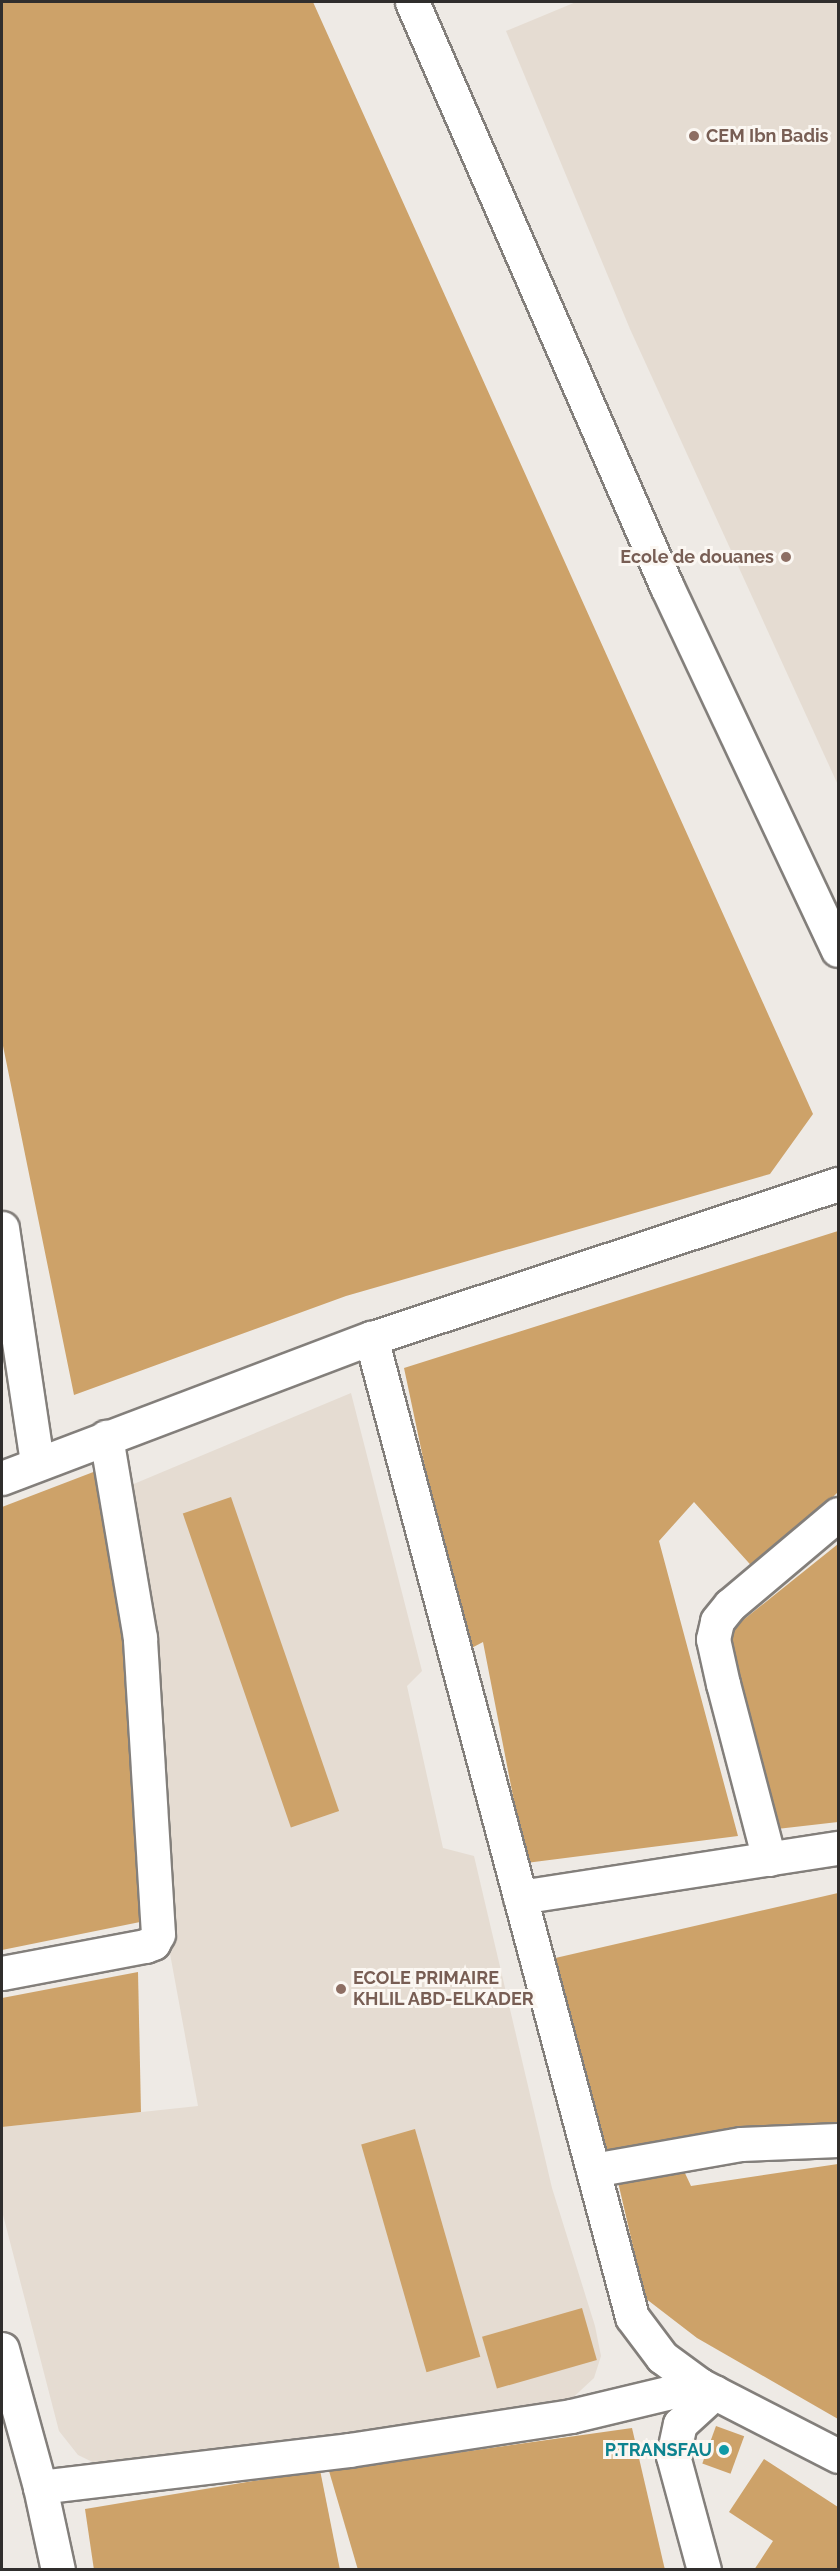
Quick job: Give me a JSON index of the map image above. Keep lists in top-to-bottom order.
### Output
{
  "places": [
    "CEM Ibn Badis",
    "Ecole de douanes",
    "ECOLE PRIMAIRE KHLIL ABD-ELKADER",
    "P.TRANSFAU"
  ]
}
